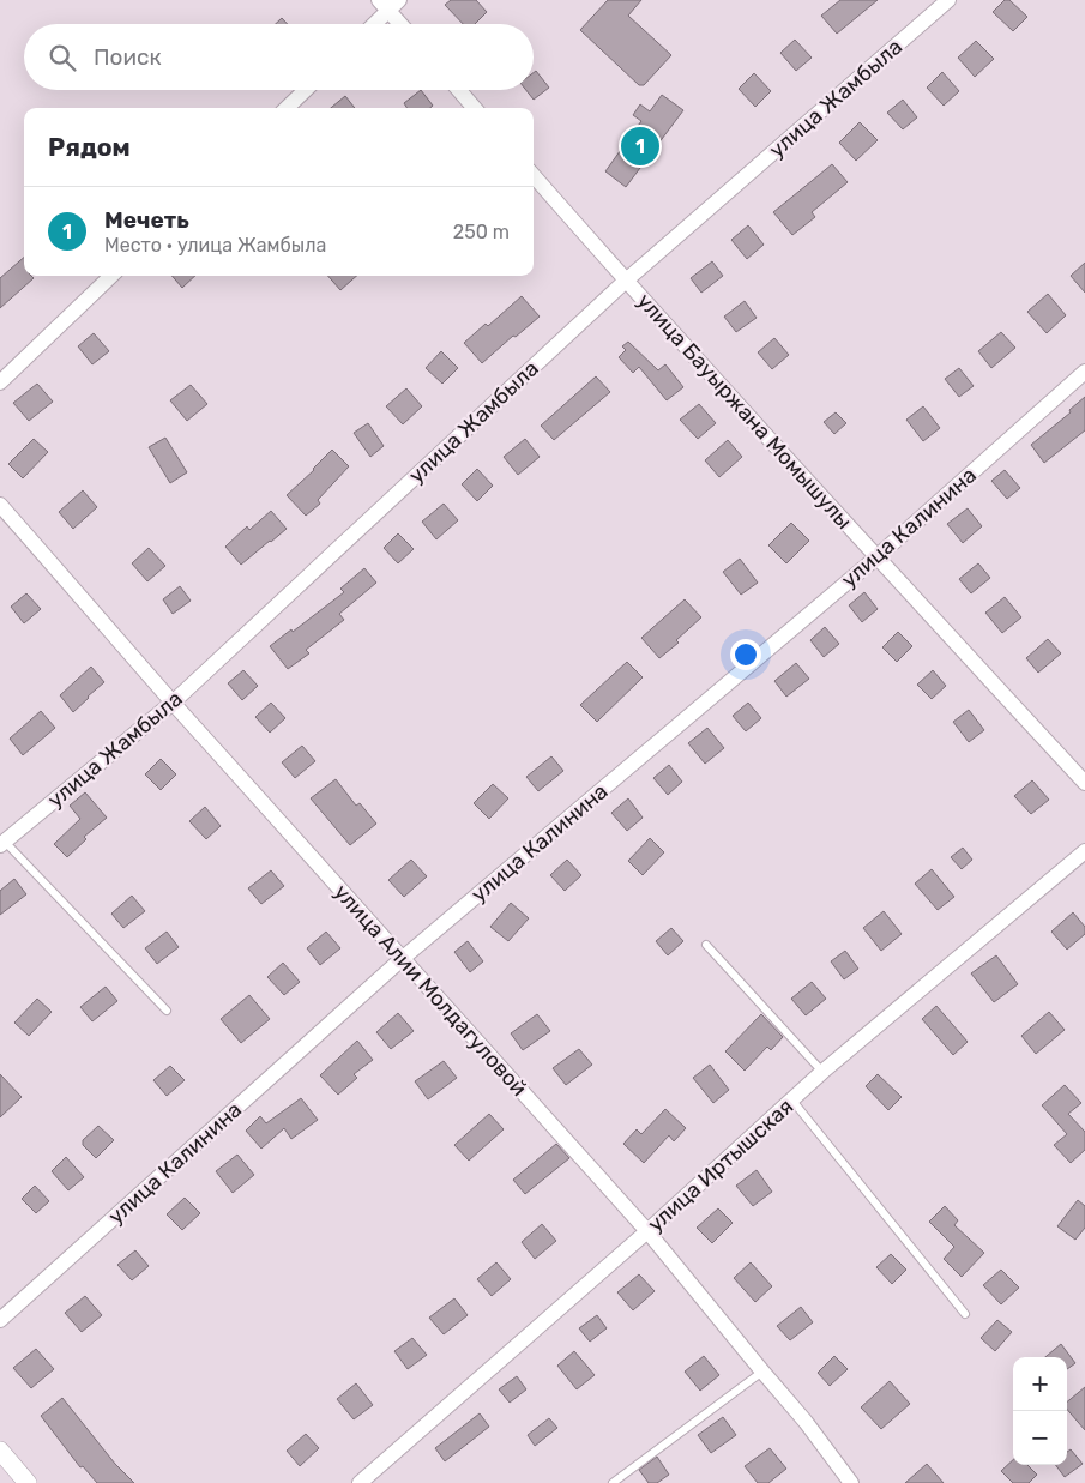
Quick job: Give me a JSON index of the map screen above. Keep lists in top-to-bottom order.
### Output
{
  "streets": {
    "street": [
      "улица Жамбыла",
      "улица Бауыржана Момышулы",
      "улица Калинина",
      "улица Алии Молдагуловой",
      "улица Иртышская"
    ]
  },
  "crossings": [
    ["улица Жамбыла", "улица Бауыржана Момышулы"],
    ["улица Жамбыла", "улица Алии Молдагуловой"],
    ["улица Бауыржана Момышулы", "улица Калинина"],
    ["улица Калинина", "улица Алии Молдагуловой"],
    ["улица Алии Молдагуловой", "улица Иртышская"]
  ],
  "page": {
    "search": "Поиск",
    "heading": "Рядом",
    "pins": "1",
    "list": [
      {
        "mark": "1",
        "name": "Мечеть",
        "note": "Место · улица Жамбыла",
        "value": "250 m"
      }
    ],
    "map_buttons": ["+", "−"]
  }
}
